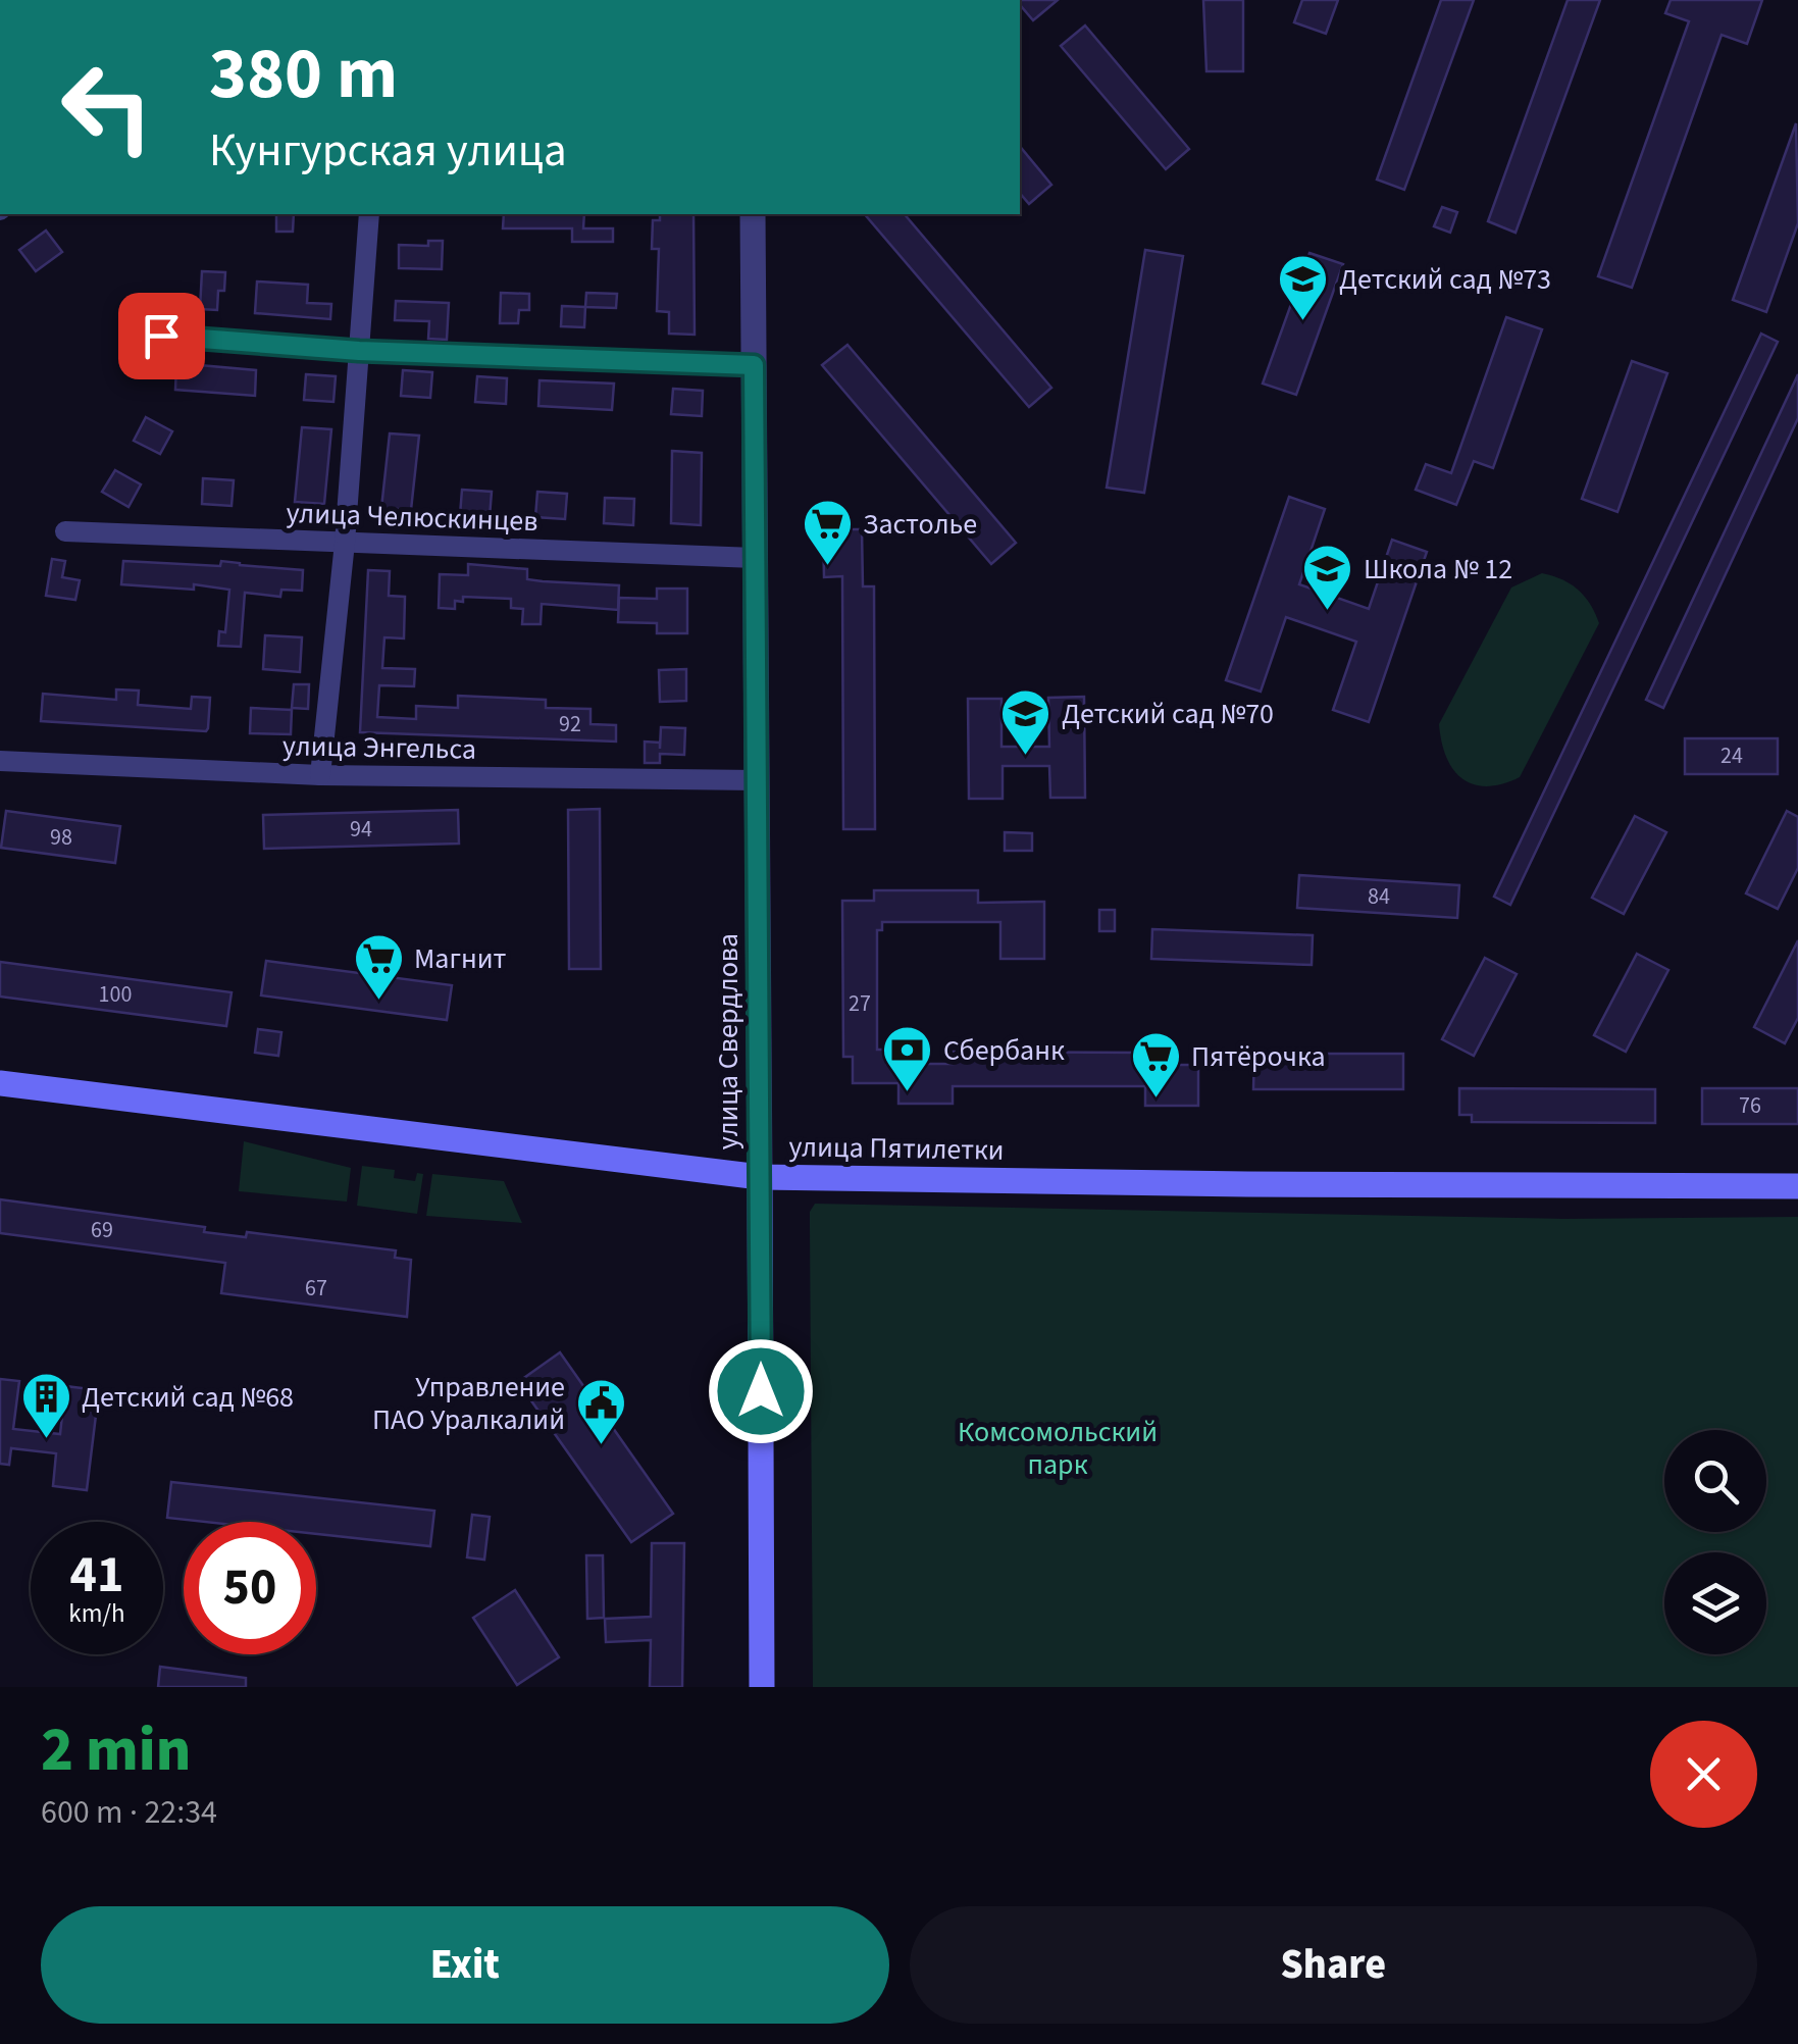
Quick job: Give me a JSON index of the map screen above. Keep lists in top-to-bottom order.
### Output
{
  "streets": {
    "main road": ["улица Свердлова", "улица Пятилетки"],
    "street": ["улица Челюскинцев", "улица Энгельса"]
  },
  "crossings": [
    ["улица Челюскинцев", "улица Свердлова"],
    ["улица Энгельса", "улица Свердлова"],
    ["улица Свердлова", "улица Пятилетки"]
  ],
  "parks": ["Комсомольский парк"],
  "places": {
    "school or university": ["Детский сад №73", "Школа № 12", "Детский сад №70"],
    "supermarket": ["Застолье", "Магнит", "Пятёрочка"],
    "bank": ["Сбербанк"],
    "building": ["Детский сад №68"],
    "public building": ["Управление ПАО Уралкалий"]
  },
  "house_numbers": [
    "92",
    "24",
    "94",
    "98",
    "84",
    "100",
    "27",
    "76",
    "69",
    "67"
  ],
  "page": {
    "turn": ["380 m", "Кунгурская улица"],
    "speed": "41 km/h",
    "limit": "50",
    "heading": ["2 min", "600 m · 22:34"],
    "buttons": ["Exit", "Share"]
  }
}
